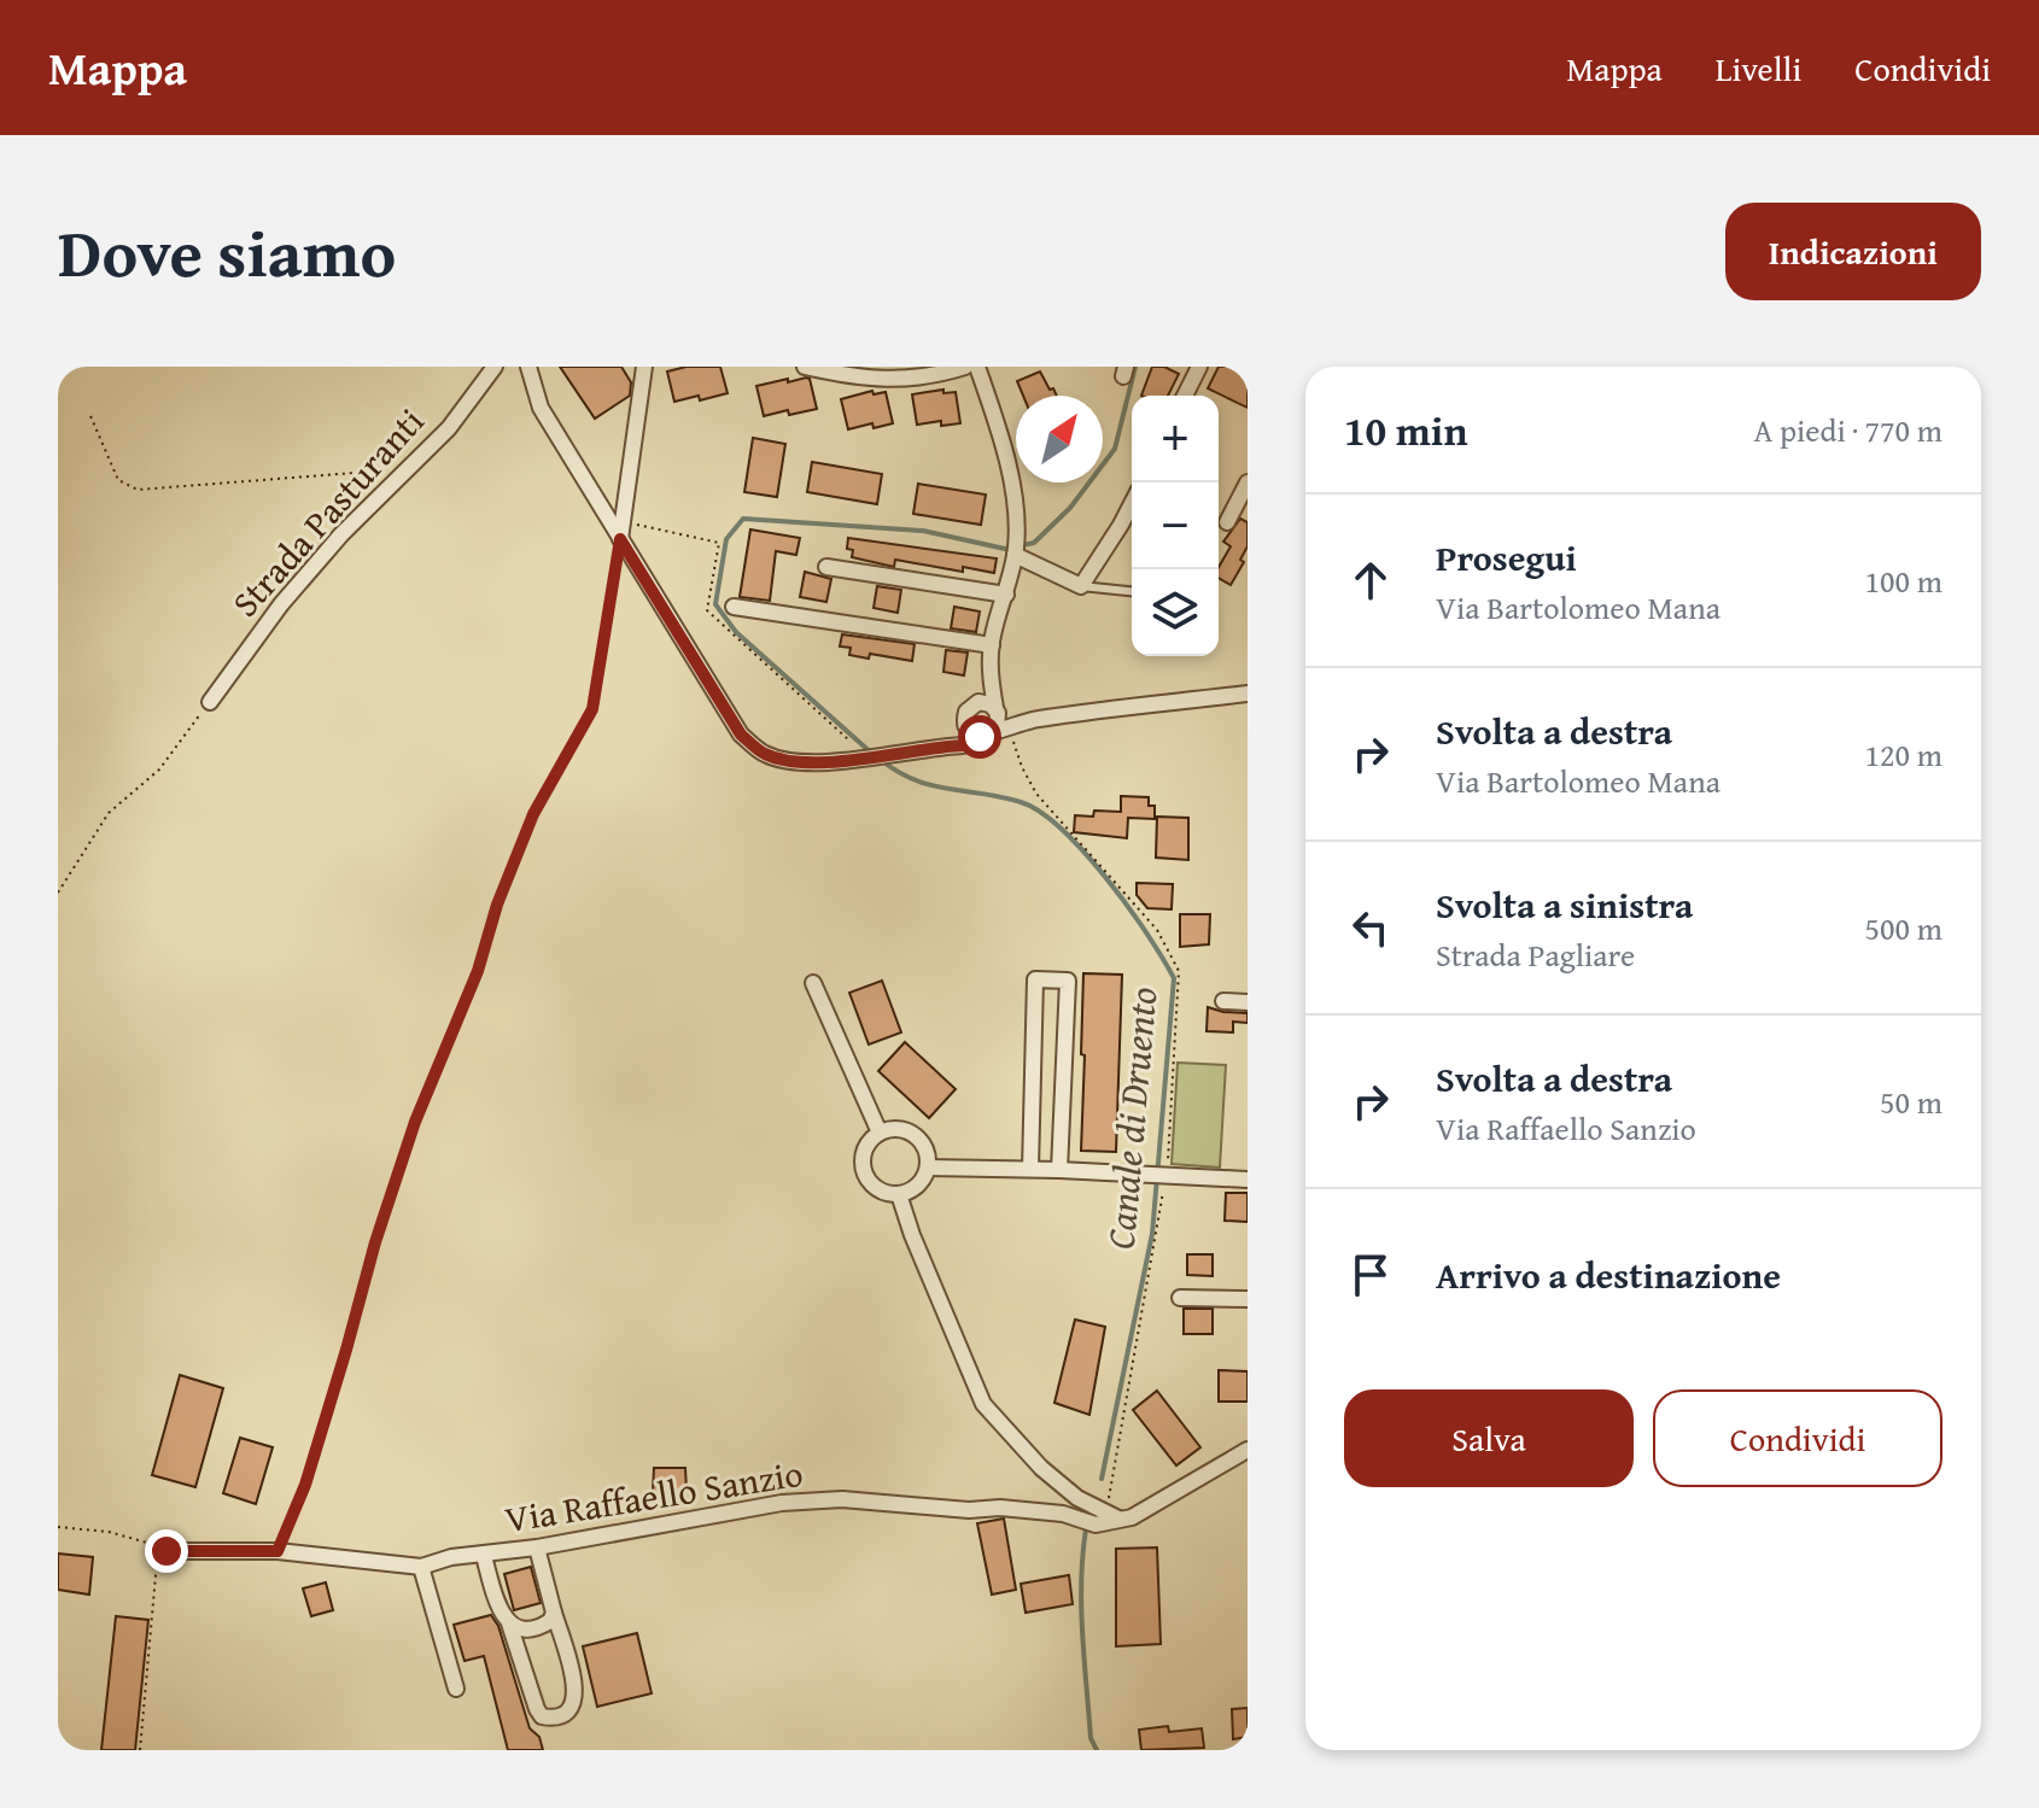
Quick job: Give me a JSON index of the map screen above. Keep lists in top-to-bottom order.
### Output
{
  "streets": {
    "street": ["Strada Pasturanti", "Via Raffaello Sanzio"]
  },
  "water": ["Canale di Druento"],
  "north": "top right",
  "page": {
    "header": "Mappa",
    "nav": ["Mappa", "Livelli", "Condividi"],
    "title": "Dove siamo",
    "buttons": [
      "Indicazioni",
      ["Salva", "Condividi"]
    ],
    "heading": ["10 min", "A piedi · 770 m"],
    "map_buttons": ["+", "−"],
    "list": [
      ["Prosegui", "Via Bartolomeo Mana", "100 m"],
      ["Svolta a destra", "Via Bartolomeo Mana", "120 m"],
      ["Svolta a sinistra", "Strada Pagliare", "500 m"],
      ["Svolta a destra", "Via Raffaello Sanzio", "50 m"],
      "Arrivo a destinazione"
    ]
  }
}
